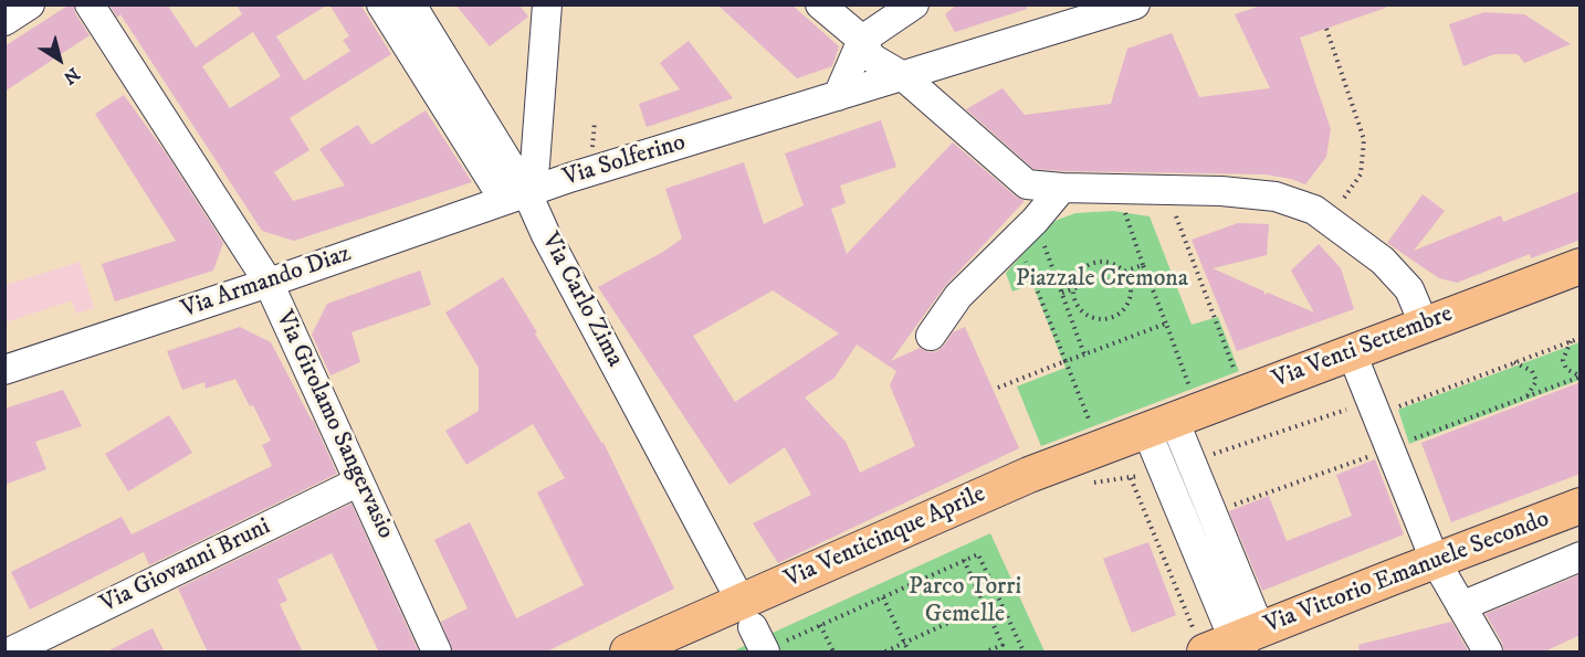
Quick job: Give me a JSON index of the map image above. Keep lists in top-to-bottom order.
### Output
{
  "streets": {
    "main road": ["Via Venti Settembre", "Via Venticinque Aprile", "Via Vittorio Emanuele Secondo"],
    "street": [
      "Via Solferino",
      "Via Armando Diaz",
      "Via Carlo Zima",
      "Via Girolamo Sangervasio",
      "Via Giovanni Bruni"
    ]
  },
  "crossings": [
    ["Via Solferino", "Via Armando Diaz"],
    ["Via Solferino", "Via Carlo Zima"],
    ["Via Armando Diaz", "Via Carlo Zima"],
    ["Via Armando Diaz", "Via Girolamo Sangervasio"],
    ["Via Carlo Zima", "Via Venticinque Aprile"],
    ["Via Venti Settembre", "Via Venticinque Aprile"],
    ["Via Girolamo Sangervasio", "Via Giovanni Bruni"]
  ],
  "parks": ["Piazzale Cremona", "Parco Torri Gemelle"],
  "north": "bottom right"
}
